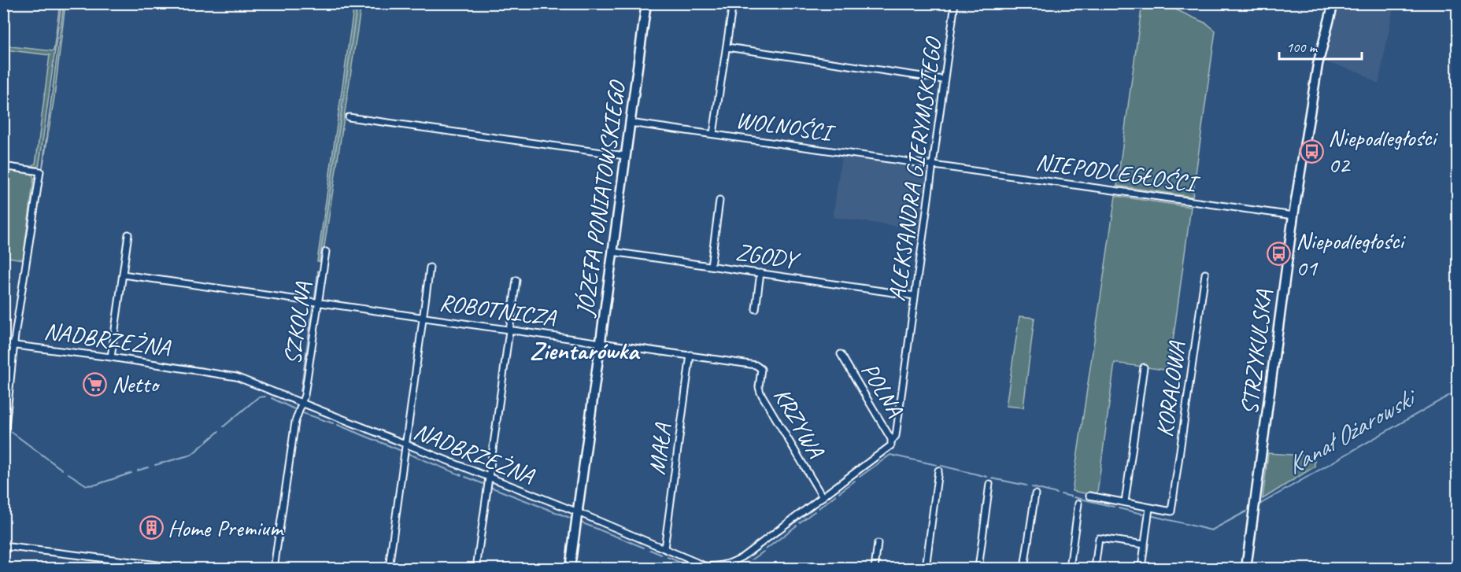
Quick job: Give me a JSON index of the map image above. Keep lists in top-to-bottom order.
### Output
{
  "streets": {
    "street": [
      "WOLNOŚCI",
      "ALEKSANDRA GIERYMSKIEGO",
      "NIEPODLEGŁOŚCI",
      "JÓZEFA PONIATOWSKIEGO",
      "ZGODY",
      "ROBOTNICZA",
      "SZKOLNA",
      "NADBRZEŻNA",
      "STRZYKULSKA",
      "POLNA",
      "KORALOWA",
      "KRZYWA",
      "MAŁA"
    ]
  },
  "crossings": [
    ["WOLNOŚCI", "ALEKSANDRA GIERYMSKIEGO"],
    ["WOLNOŚCI", "NIEPODLEGŁOŚCI"],
    ["WOLNOŚCI", "JÓZEFA PONIATOWSKIEGO"],
    ["ALEKSANDRA GIERYMSKIEGO", "NIEPODLEGŁOŚCI"],
    ["ALEKSANDRA GIERYMSKIEGO", "ZGODY"],
    ["ALEKSANDRA GIERYMSKIEGO", "NADBRZEŻNA"],
    ["ALEKSANDRA GIERYMSKIEGO", "POLNA"],
    ["NIEPODLEGŁOŚCI", "STRZYKULSKA"],
    ["JÓZEFA PONIATOWSKIEGO", "ZGODY"],
    ["JÓZEFA PONIATOWSKIEGO", "ROBOTNICZA"],
    ["JÓZEFA PONIATOWSKIEGO", "NADBRZEŻNA"],
    ["ROBOTNICZA", "SZKOLNA"],
    ["ROBOTNICZA", "KRZYWA"],
    ["ROBOTNICZA", "MAŁA"],
    ["SZKOLNA", "NADBRZEŻNA"],
    ["NADBRZEŻNA", "POLNA"],
    ["NADBRZEŻNA", "KRZYWA"],
    ["NADBRZEŻNA", "MAŁA"]
  ],
  "districts": ["Zientarówka"],
  "water": ["Kanał Ożarowski"],
  "places": {
    "bus stop": ["Niepodległości 02", "Niepodległości 01"],
    "supermarket": ["Netto"],
    "building": ["Home Premium"]
  },
  "scale_bar": "100 m"
}
